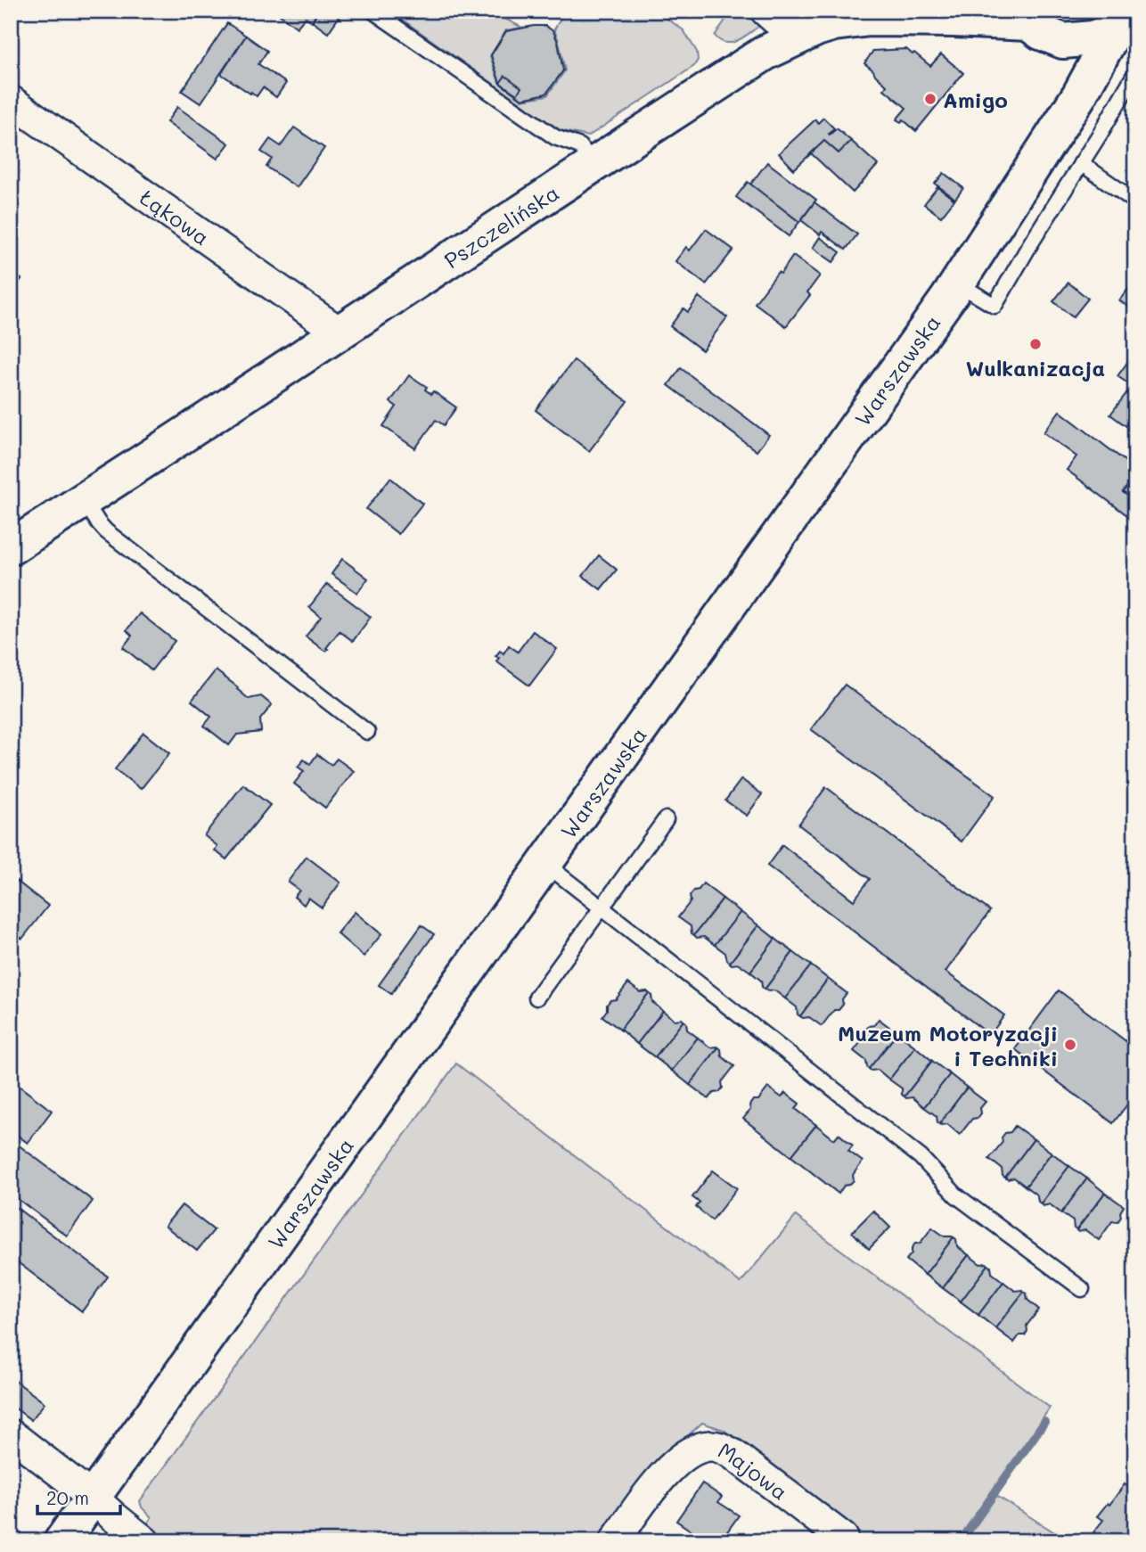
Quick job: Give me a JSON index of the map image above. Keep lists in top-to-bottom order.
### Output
{
  "streets": {
    "main road": ["Pszczelińska", "Warszawska"],
    "street": ["Łąkowa", "Majowa"]
  },
  "crossings": [
    ["Łąkowa", "Pszczelińska"],
    ["Pszczelińska", "Warszawska"]
  ],
  "places": ["Amigo", "Wulkanizacja", "Muzeum Motoryzacji i Techniki"],
  "scale_bar": "20 m"
}
